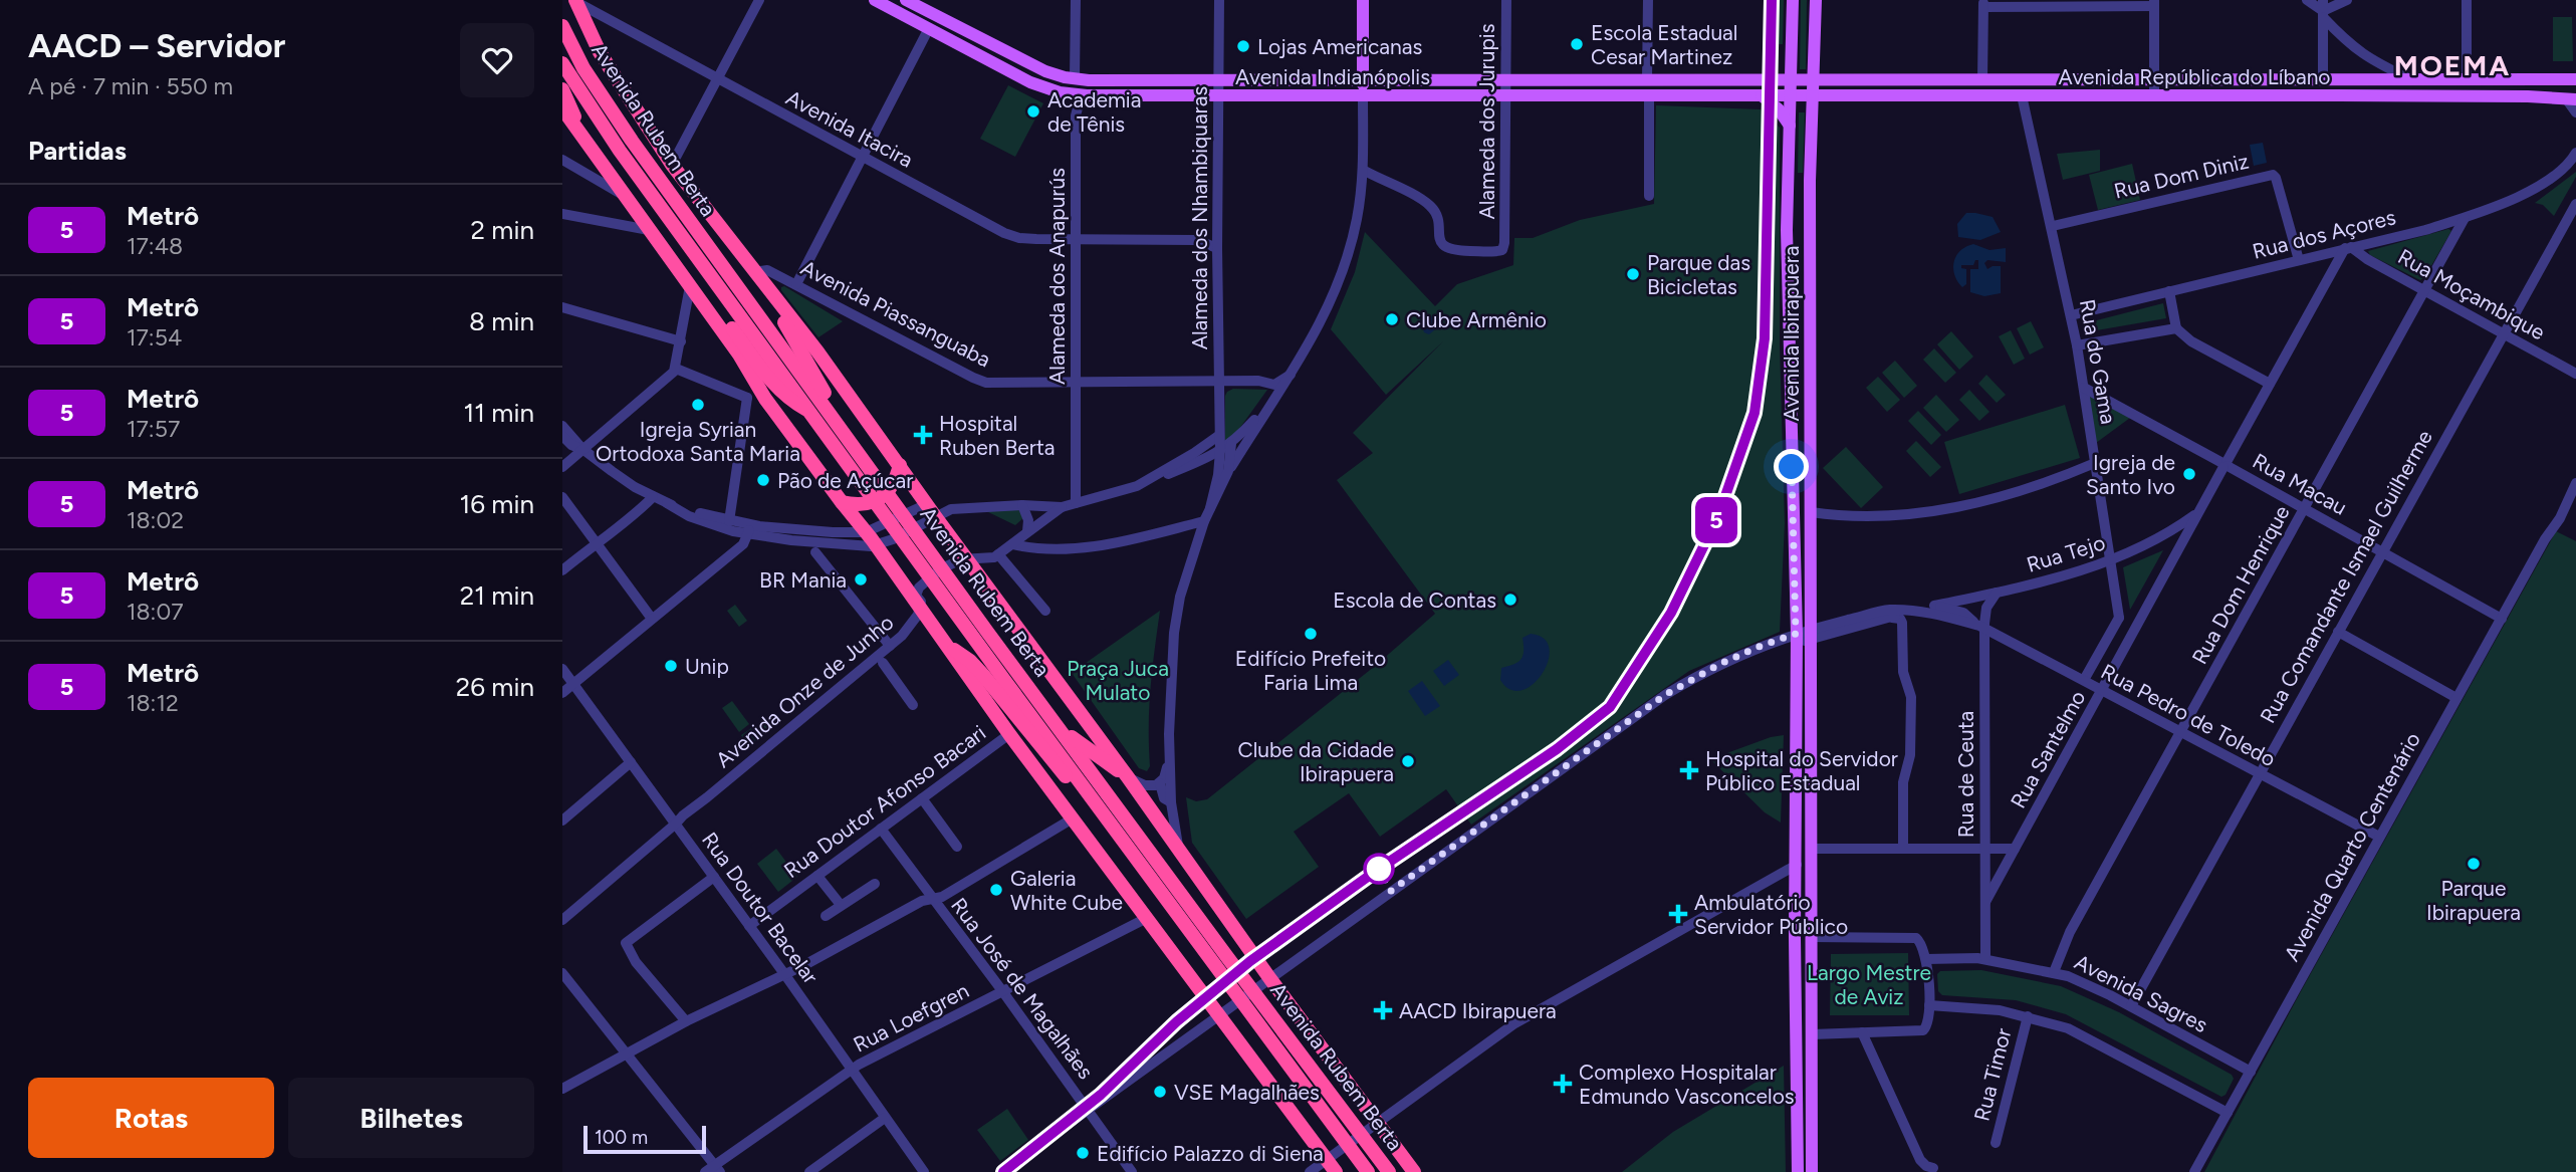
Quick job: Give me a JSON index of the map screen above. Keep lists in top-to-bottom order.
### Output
{
  "streets": {
    "highway": ["Avenida Rubem Berta"],
    "main road": ["Avenida Indianópolis", "Avenida República do Líbano", "Avenida Ibirapuera"],
    "street": [
      "Alameda dos Jurupis",
      "Avenida Itacira",
      "Rua Dom Diniz",
      "Alameda dos Nhambiquaras",
      "Rua dos Açores",
      "Alameda dos Anapurús",
      "Rua Moçambique",
      "Avenida Piassanguaba",
      "Rua do Gama",
      "Rua Macau",
      "Rua Tejo",
      "Rua Comandante Ismael Guilherme",
      "Rua Dom Henrique",
      "Avenida Onze de Junho",
      "Rua Pedro de Toledo",
      "Rua Santelmo",
      "Rua de Ceuta",
      "Rua Doutor Afonso Bacari",
      "Avenida Quarto Centenário",
      "Rua Doutor Bacelar",
      "Rua José de Magalhães",
      "Avenida Sagres",
      "Rua Loefgren",
      "Rua Timor"
    ]
  },
  "crossings": [
    ["Avenida Indianópolis", "Avenida República do Líbano"],
    ["Avenida Indianópolis", "Alameda dos Jurupis"],
    ["Avenida Indianópolis", "Alameda dos Nhambiquaras"],
    ["Avenida Indianópolis", "Alameda dos Anapurús"],
    ["Avenida Indianópolis", "Avenida Ibirapuera"],
    ["Avenida República do Líbano", "Avenida Ibirapuera"],
    ["Avenida República do Líbano", "Rua do Gama"],
    ["Avenida Itacira", "Avenida Rubem Berta"],
    ["Avenida Itacira", "Alameda dos Nhambiquaras"],
    ["Avenida Itacira", "Alameda dos Anapurús"],
    ["Rua Dom Diniz", "Rua dos Açores"],
    ["Rua Dom Diniz", "Rua do Gama"],
    ["Alameda dos Nhambiquaras", "Avenida Piassanguaba"],
    ["Rua dos Açores", "Rua Moçambique"],
    ["Rua dos Açores", "Rua do Gama"],
    ["Rua dos Açores", "Rua Dom Henrique"],
    ["Rua dos Açores", "Rua Santelmo"],
    ["Alameda dos Anapurús", "Avenida Piassanguaba"],
    ["Rua Moçambique", "Rua Comandante Ismael Guilherme"],
    ["Rua Moçambique", "Rua Dom Henrique"],
    ["Rua Moçambique", "Rua Santelmo"],
    ["Avenida Ibirapuera", "Rua Pedro de Toledo"],
    ["Rua do Gama", "Rua Macau"],
    ["Rua do Gama", "Rua Tejo"],
    ["Rua Macau", "Rua Comandante Ismael Guilherme"],
    ["Rua Macau", "Rua Dom Henrique"],
    ["Rua Macau", "Rua Santelmo"],
    ["Rua Macau", "Avenida Quarto Centenário"],
    ["Rua Tejo", "Rua Pedro de Toledo"],
    ["Rua Tejo", "Rua Santelmo"],
    ["Rua Tejo", "Rua de Ceuta"],
    ["Rua Comandante Ismael Guilherme", "Rua Pedro de Toledo"],
    ["Rua Comandante Ismael Guilherme", "Avenida Sagres"],
    ["Rua Dom Henrique", "Rua Pedro de Toledo"],
    ["Rua Dom Henrique", "Avenida Sagres"],
    ["Avenida Onze de Junho", "Rua Doutor Bacelar"],
    ["Rua Pedro de Toledo", "Rua Santelmo"],
    ["Rua Pedro de Toledo", "Rua de Ceuta"],
    ["Rua Pedro de Toledo", "Avenida Quarto Centenário"],
    ["Rua Santelmo", "Rua de Ceuta"],
    ["Rua de Ceuta", "Avenida Sagres"],
    ["Rua Doutor Afonso Bacari", "Rua Doutor Bacelar"],
    ["Rua Doutor Afonso Bacari", "Rua José de Magalhães"],
    ["Avenida Quarto Centenário", "Avenida Sagres"],
    ["Rua Doutor Bacelar", "Rua Loefgren"],
    ["Rua José de Magalhães", "Rua Loefgren"]
  ],
  "districts": ["MOEMA"],
  "parks": ["Praça Juca Mulato", "Largo Mestre de Aviz"],
  "places": {
    "other": [
      "Escola Estadual Cesar Martinez",
      "Lojas Americanas",
      "Academia de Tênis",
      "Parque das Bicicletas",
      "Clube Armênio",
      "Igreja Syrian Ortodoxa Santa Maria",
      "Igreja de Santo Ivo",
      "Pão de Açúcar",
      "BR Mania",
      "Escola de Contas",
      "Edifício Prefeito Faria Lima",
      "Unip",
      "Clube da Cidade Ibirapuera",
      "Parque Ibirapuera",
      "Galeria White Cube",
      "VSE Magalhães",
      "Edifício Palazzo di Siena"
    ],
    "health": [
      "Hospital Ruben Berta",
      "Hospital do Servidor Público Estadual",
      "Ambulatório Servidor Público",
      "AACD Ibirapuera",
      "Complexo Hospitalar Edmundo Vasconcelos"
    ]
  },
  "lines": ["metro line 5"],
  "scale_bar": "100 m",
  "page": {
    "heading": [
      ["AACD – Servidor", "A pé · 7 min · 550 m"],
      "Partidas"
    ],
    "on_map": "5",
    "list": [
      {
        "mark": "5",
        "name": "Metrô",
        "note": "17:48",
        "value": "2 min"
      },
      {
        "mark": "5",
        "name": "Metrô",
        "note": "17:54",
        "value": "8 min"
      },
      {
        "mark": "5",
        "name": "Metrô",
        "note": "17:57",
        "value": "11 min"
      },
      {
        "mark": "5",
        "name": "Metrô",
        "note": "18:02",
        "value": "16 min"
      },
      {
        "mark": "5",
        "name": "Metrô",
        "note": "18:07",
        "value": "21 min"
      },
      {
        "mark": "5",
        "name": "Metrô",
        "note": "18:12",
        "value": "26 min"
      }
    ],
    "buttons": ["Rotas", "Bilhetes"],
    "scale": "100 m"
  }
}
